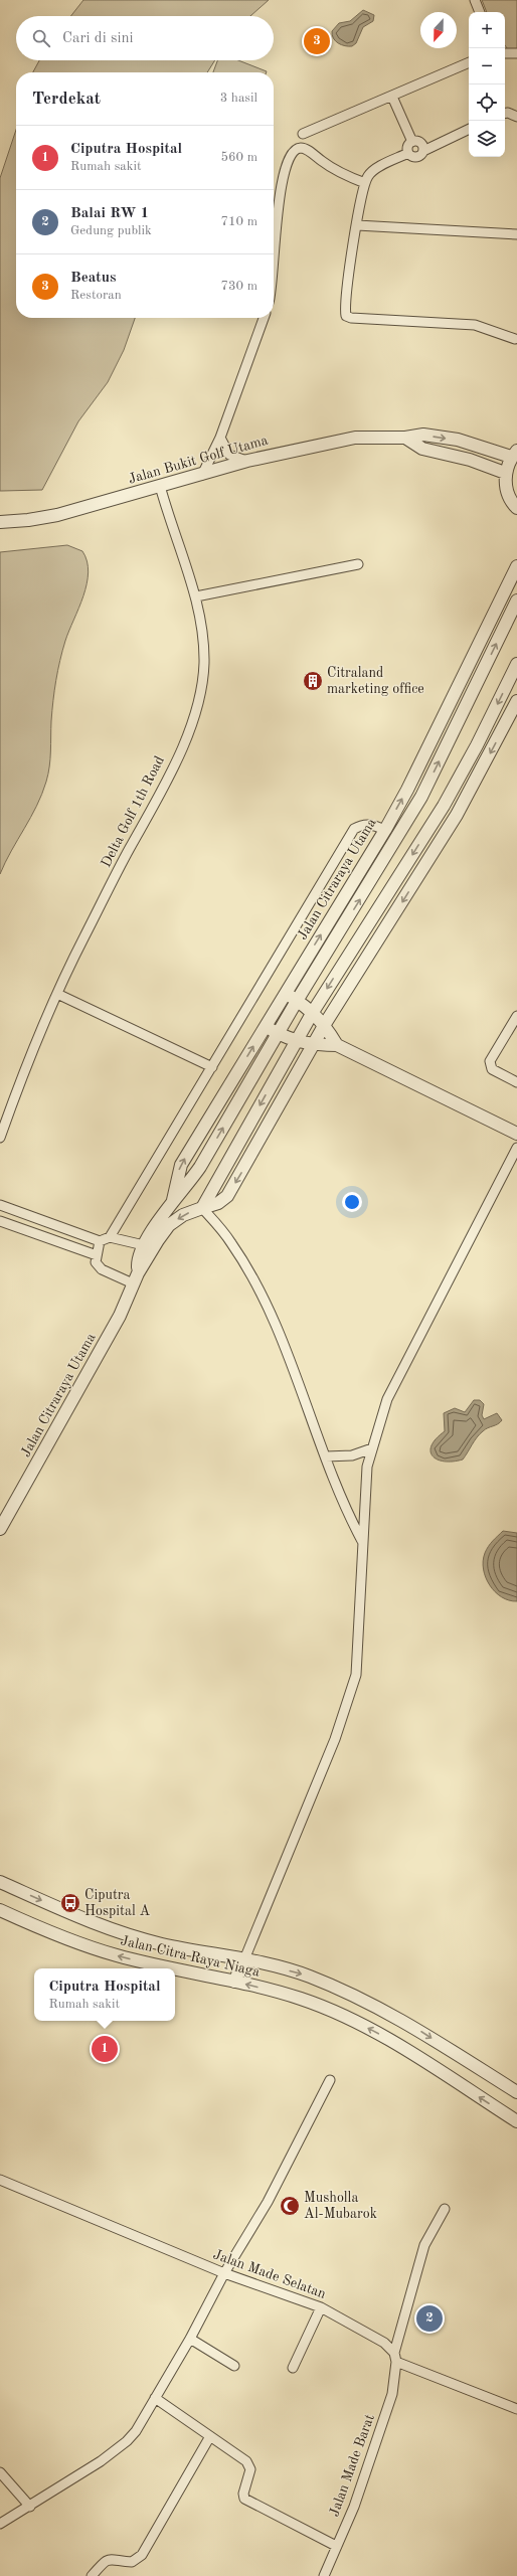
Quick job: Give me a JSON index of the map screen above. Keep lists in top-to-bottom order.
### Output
{
  "streets": {
    "street": [
      "Jalan Bukit Golf Utama",
      "Delta Golf 1th Road",
      "Jalan Citraraya Utama",
      "Jalan Citra Raya Niaga",
      "Jalan Made Selatan",
      "Jalan Made Barat"
    ]
  },
  "crossings": [
    ["Jalan Bukit Golf Utama", "Delta Golf 1th Road"],
    ["Jalan Made Selatan", "Jalan Made Barat"]
  ],
  "places": {
    "building": ["Citraland marketing office"],
    "bus stop": ["Ciputra Hospital A"],
    "mosque": ["Musholla Al-Mubarok"]
  },
  "north": "bottom",
  "page": {
    "map_buttons": ["+", "−"],
    "search": "Cari di sini",
    "pins": ["3", "1", "2"],
    "heading": ["Terdekat", "3 hasil"],
    "list": [
      {
        "mark": "1",
        "name": "Ciputra Hospital",
        "note": "Rumah sakit",
        "value": "560 m"
      },
      {
        "mark": "2",
        "name": "Balai RW 1",
        "note": "Gedung publik",
        "value": "710 m"
      },
      {
        "mark": "3",
        "name": "Beatus",
        "note": "Restoran",
        "value": "730 m"
      }
    ],
    "popup": ["Ciputra Hospital", "Rumah sakit"]
  }
}
